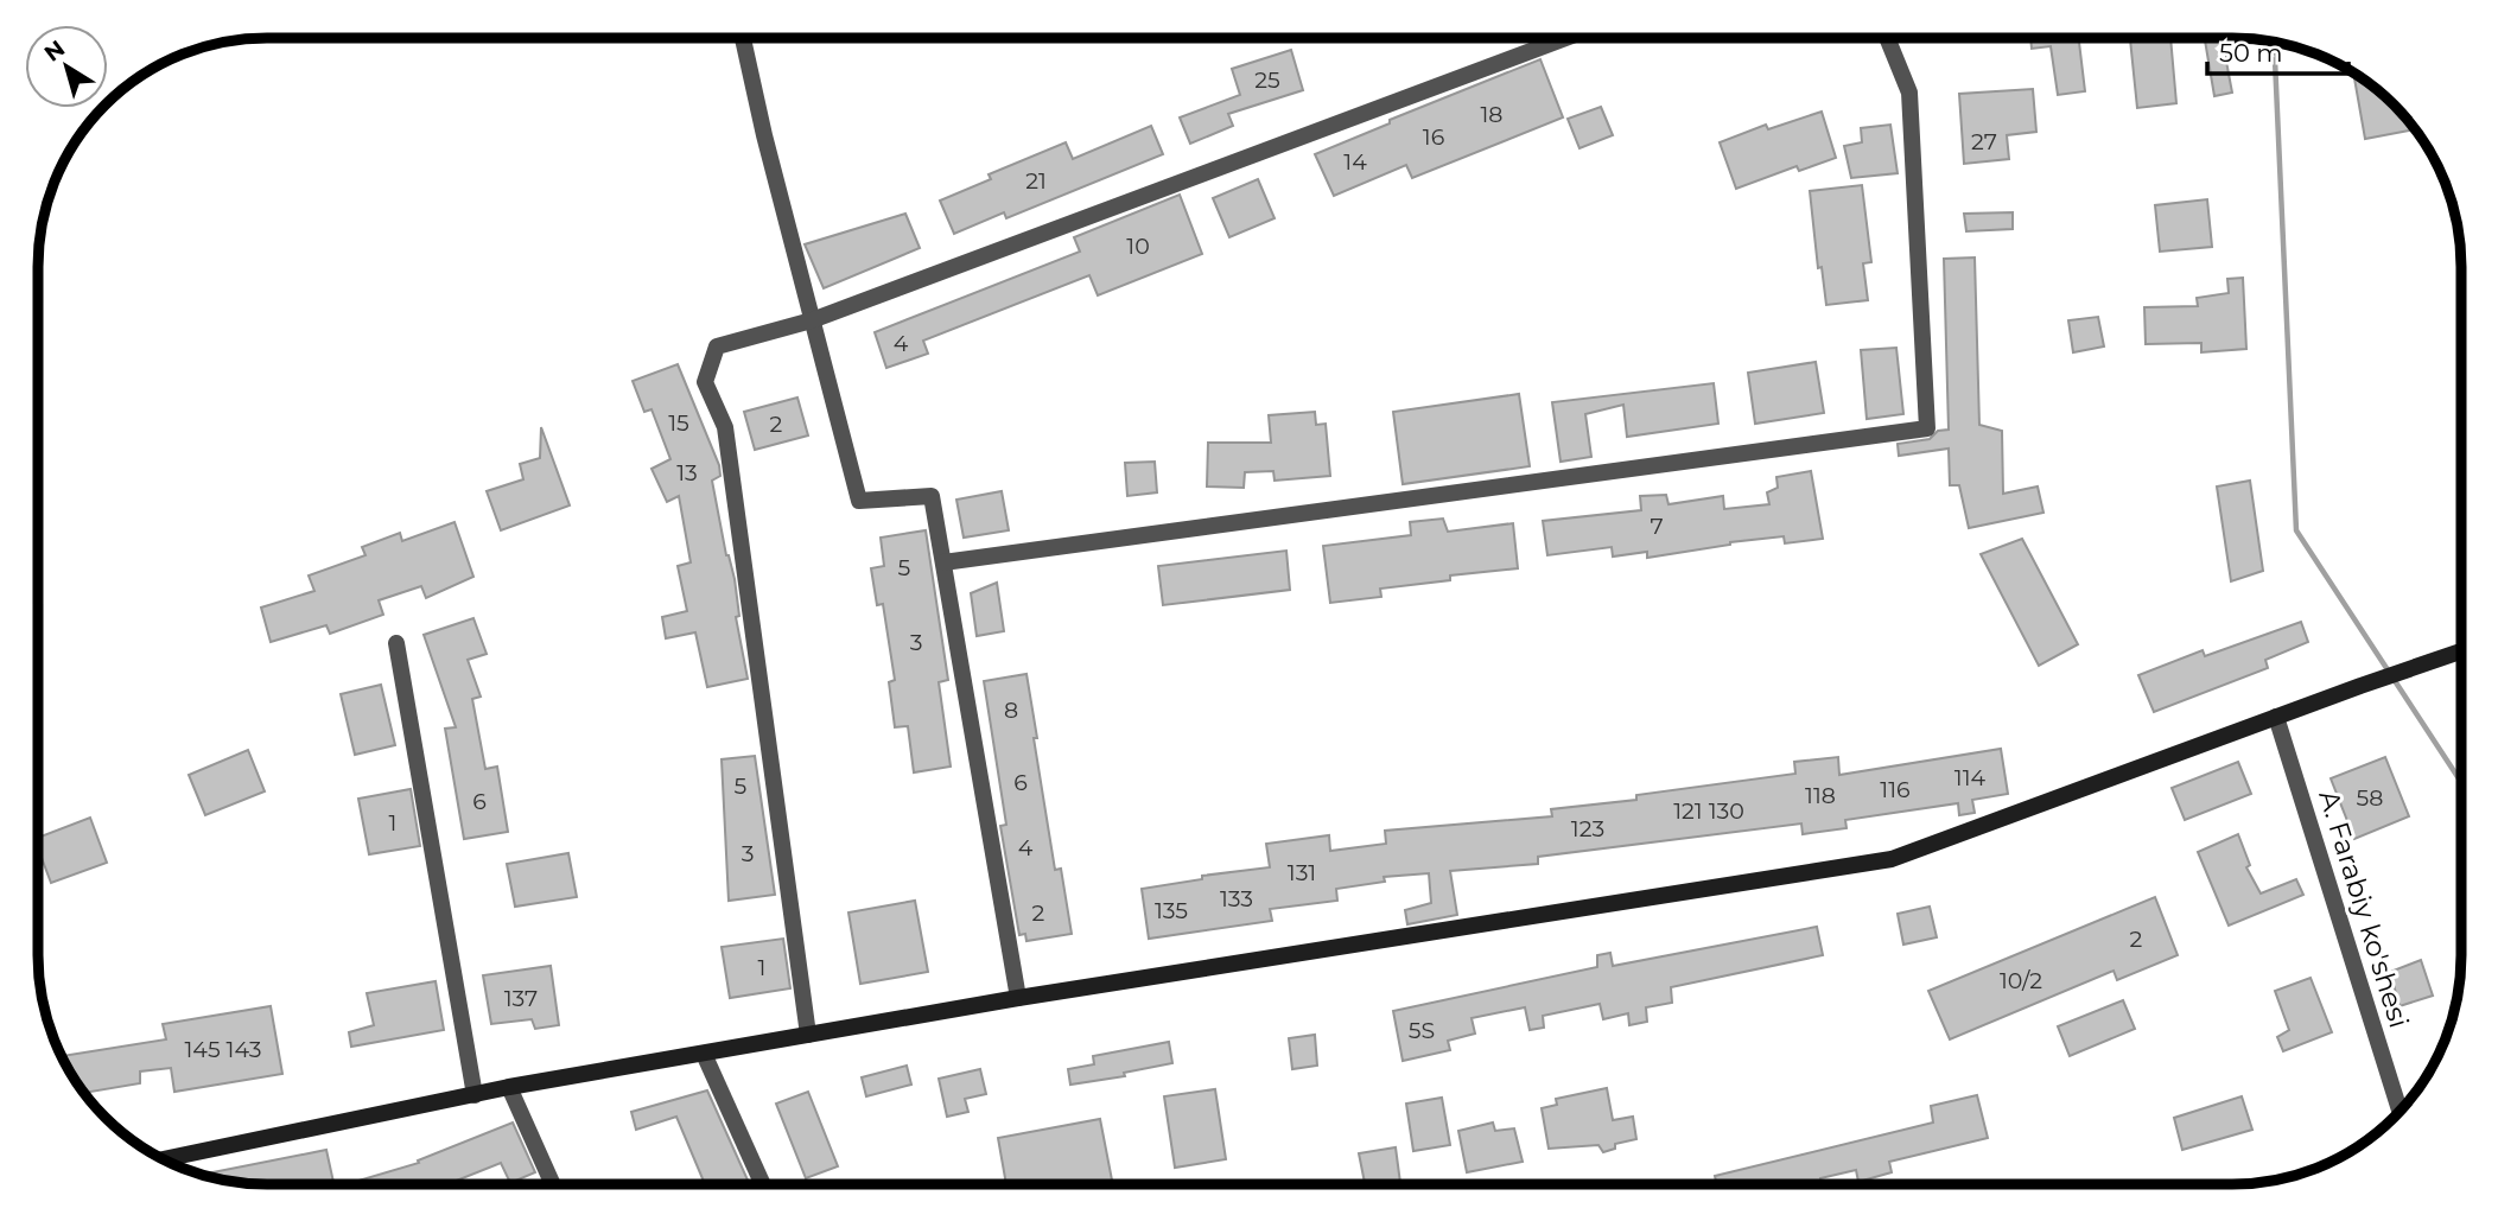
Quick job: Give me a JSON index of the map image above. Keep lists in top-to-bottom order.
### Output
{
  "streets": {
    "street": ["A. Farabiy ko'shesi"]
  },
  "house_numbers": [
    "25",
    "18",
    "16",
    "27",
    "14",
    "21",
    "10",
    "4",
    "15",
    "2",
    "13",
    "7",
    "5",
    "3",
    "8",
    "114",
    "6",
    "5",
    "116",
    "118",
    "58",
    "6",
    "121 130",
    "1",
    "123",
    "4",
    "3",
    "131",
    "133",
    "135",
    "2",
    "2",
    "1",
    "10/2",
    "137",
    "5S",
    "145 143"
  ],
  "scale_bar": "50 m",
  "north": "top left"
}
